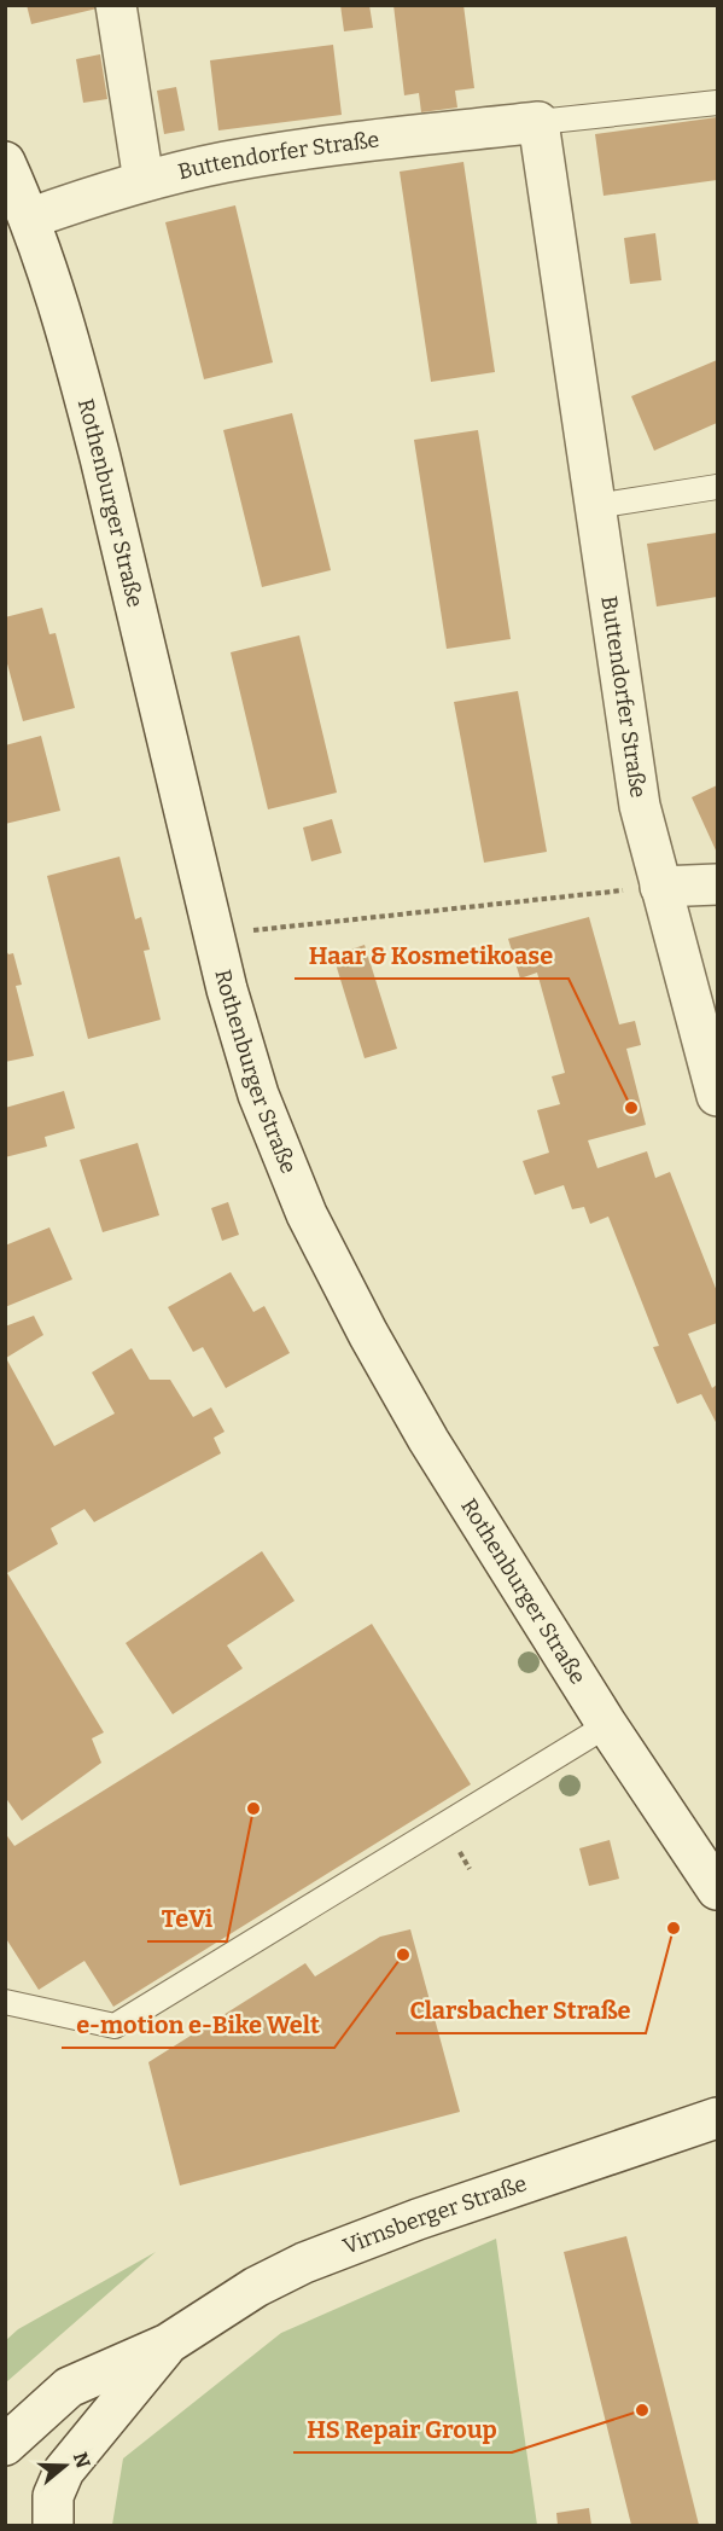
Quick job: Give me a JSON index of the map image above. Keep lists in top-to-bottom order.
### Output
{
  "streets": {
    "main road": ["Buttendorfer Straße", "Rothenburger Straße", "Virnsberger Straße"]
  },
  "crossings": [
    ["Buttendorfer Straße", "Rothenburger Straße"]
  ],
  "places": [
    "Haar & Kosmetikoase",
    "TeVi",
    "Clarsbacher Straße",
    "e-motion e-Bike Welt",
    "HS Repair Group"
  ],
  "north": "right"
}
